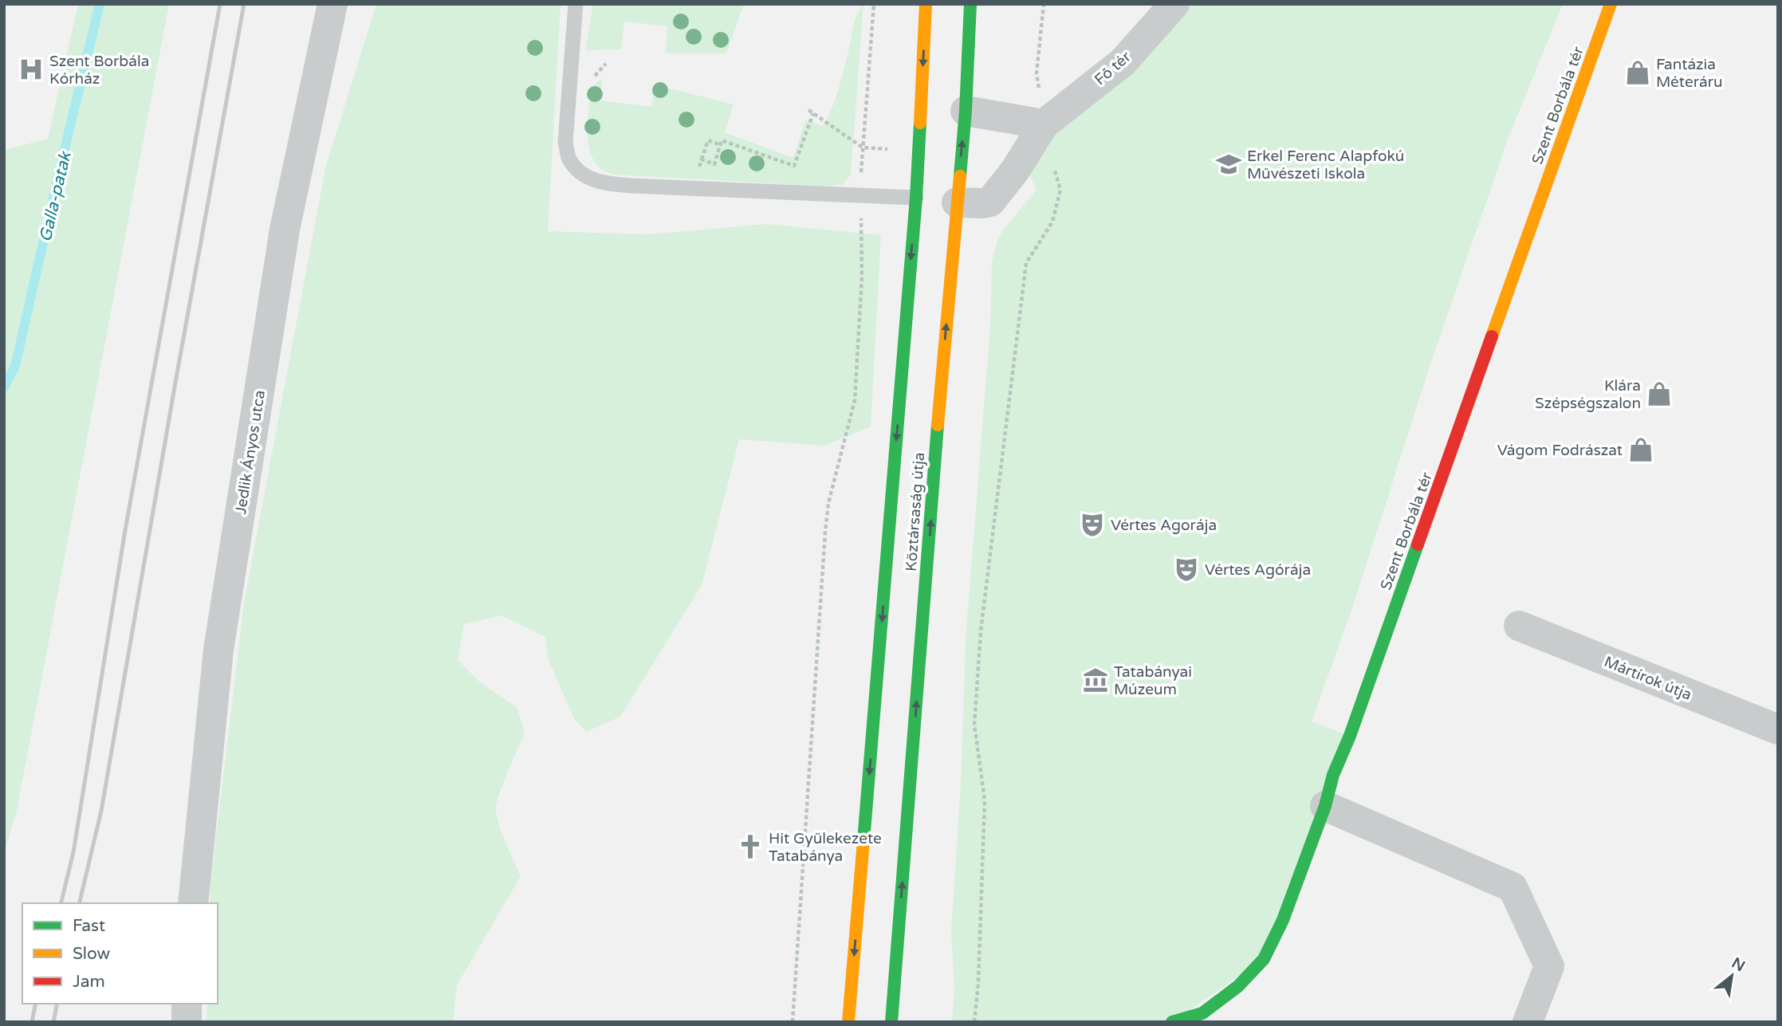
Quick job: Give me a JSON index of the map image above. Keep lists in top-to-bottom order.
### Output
{
  "streets": {
    "street": [
      "Fő tér",
      "Szent Borbála tér",
      "Jedlik Ányos utca",
      "Köztársaság útja",
      "Mártírok útja"
    ]
  },
  "crossings": [
    ["Fő tér", "Köztársaság útja"]
  ],
  "water": ["Galla-patak"],
  "places": {
    "hospital": ["Szent Borbála Kórház"],
    "shop": ["Fantázia Méteráru", "Klára Szépségszalon", "Vágom Fodrászat"],
    "school or university": ["Erkel Ferenc Alapfokú Művészeti Iskola"],
    "theatre": ["Vértes Agorája", "Vértes Agórája"],
    "museum": ["Tatabányai Múzeum"],
    "church": ["Hit Gyülekezete Tatabánya"]
  },
  "legend": ["Fast", "Slow", "Jam"],
  "north": "top right"
}
